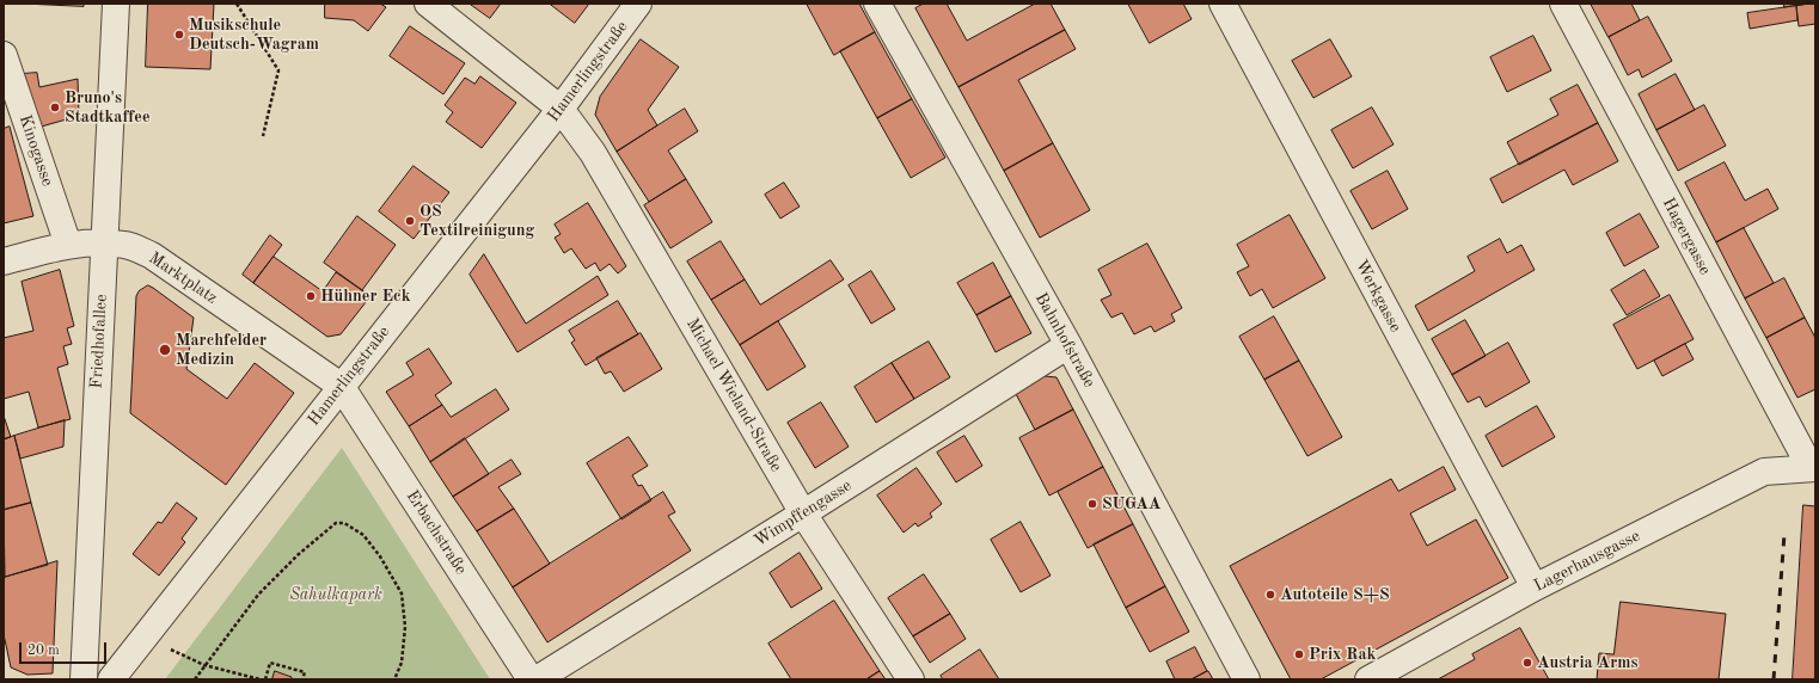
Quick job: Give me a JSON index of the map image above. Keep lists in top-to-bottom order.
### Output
{
  "streets": {
    "street": [
      "Hamerlingstraße",
      "Kinogasse",
      "Hagergasse",
      "Marktplatz",
      "Werkgasse",
      "Bahnhofstraße",
      "Friedhofallee",
      "Michael Wieland-Straße",
      "Wimpffengasse",
      "Erbachstraße",
      "Lagerhausgasse"
    ]
  },
  "crossings": [
    ["Hamerlingstraße", "Marktplatz"],
    ["Hamerlingstraße", "Michael Wieland-Straße"],
    ["Hamerlingstraße", "Erbachstraße"],
    ["Kinogasse", "Marktplatz"],
    ["Hagergasse", "Lagerhausgasse"],
    ["Marktplatz", "Friedhofallee"],
    ["Marktplatz", "Erbachstraße"],
    ["Werkgasse", "Lagerhausgasse"],
    ["Bahnhofstraße", "Wimpffengasse"],
    ["Michael Wieland-Straße", "Wimpffengasse"]
  ],
  "parks": ["Sahulkapark"],
  "places": [
    "Musikschule Deutsch-Wagram",
    "Bruno's Stadtkaffee",
    "OS Textilreinigung",
    "Hühner Eck",
    "Marchfelder Medizin",
    "SUGAA",
    "Autoteile S+S",
    "Prix Rak",
    "Austria Arms"
  ],
  "scale_bar": "20 m"
}
